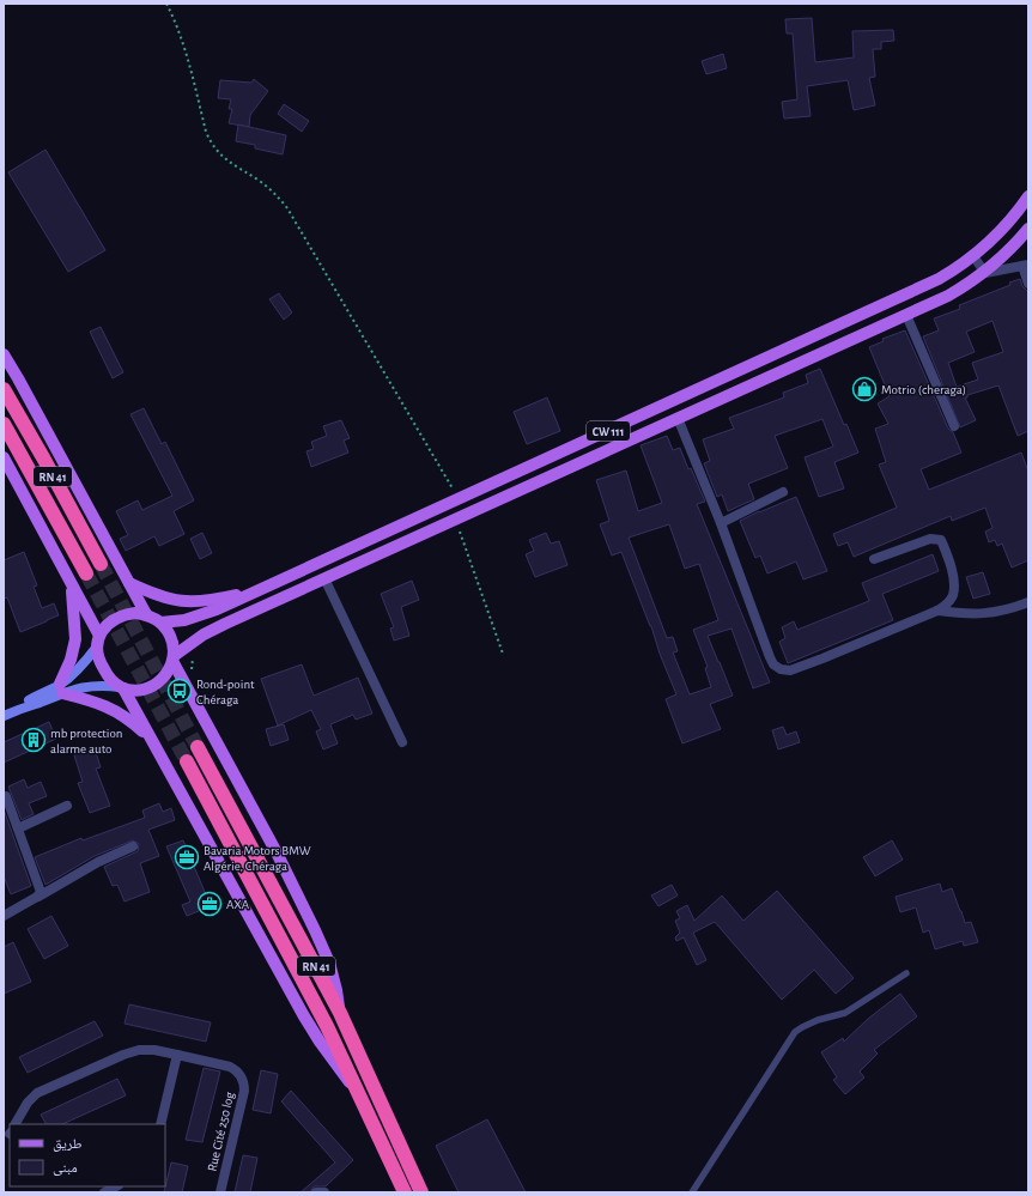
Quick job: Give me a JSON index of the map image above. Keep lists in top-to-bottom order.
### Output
{
  "streets": {
    "highway": ["RN 41"],
    "main road": ["CW 111"],
    "street": ["Rue Cité 250 log"]
  },
  "places": {
    "shop": ["Motrio (cheraga)"],
    "bus stop": ["Rond-point Chéraga"],
    "building": ["mb protection alarme auto"],
    "office": ["Bavaria Motors BMW Algérie, Chéraga", "AXA"]
  },
  "legend": ["طريق", "مبنى"]
}
